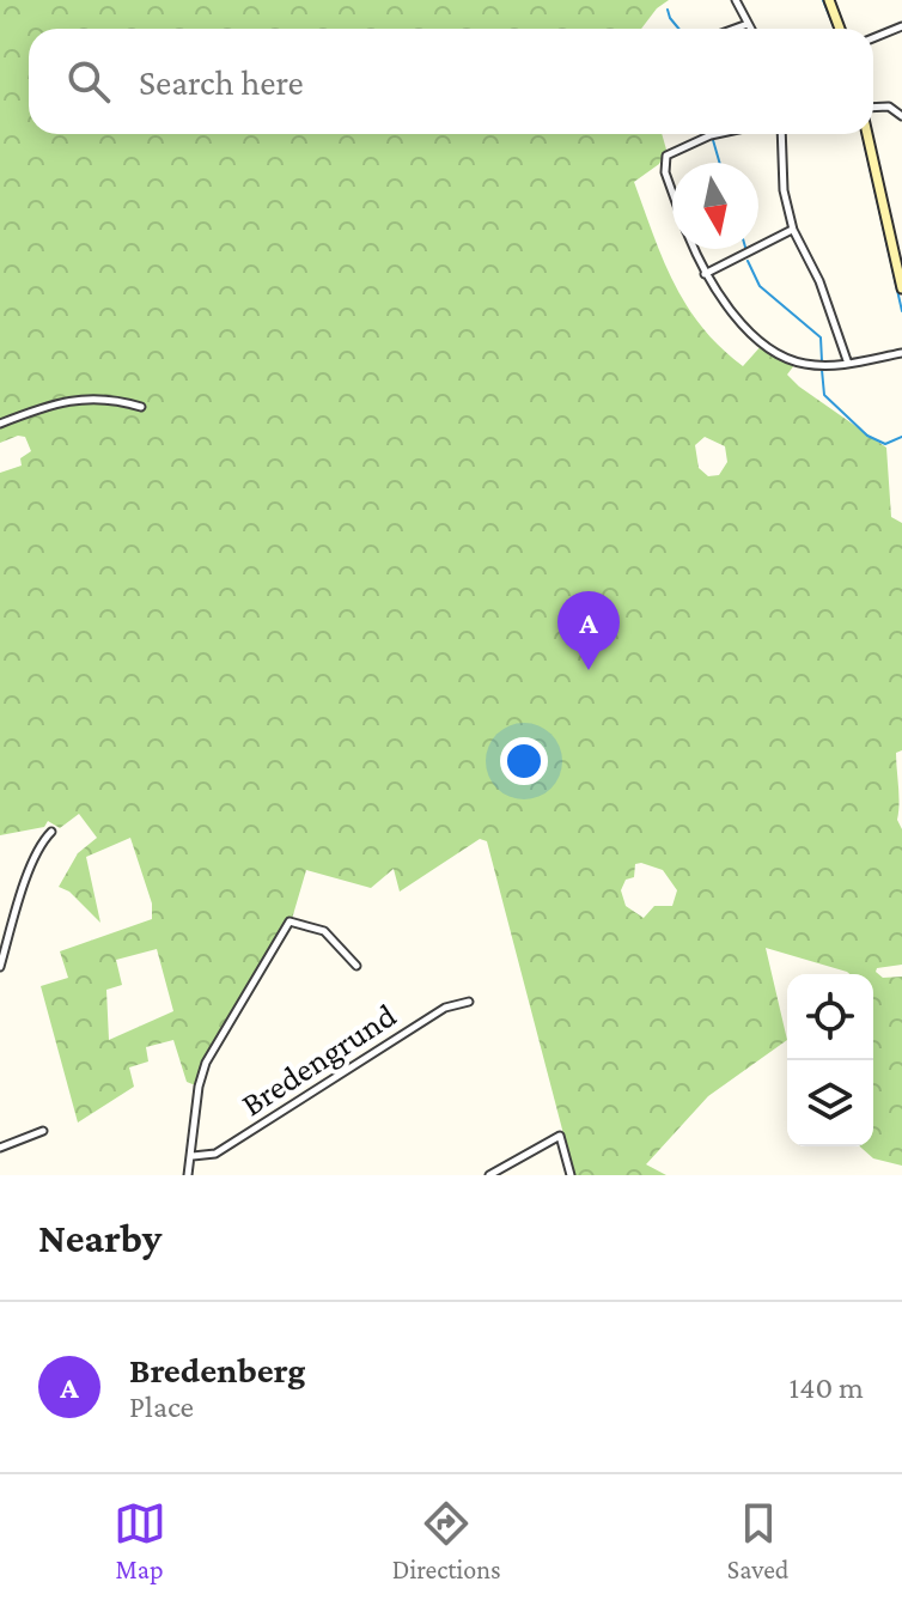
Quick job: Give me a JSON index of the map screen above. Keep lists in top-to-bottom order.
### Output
{
  "streets": {
    "street": ["Bredengrund"]
  },
  "north": "bottom",
  "page": {
    "search": "Search here",
    "pins": "A",
    "heading": "Nearby",
    "list": [
      {
        "mark": "A",
        "name": "Bredenberg",
        "note": "Place",
        "value": "140 m"
      }
    ],
    "nav": ["Map", "Directions", "Saved"]
  }
}
